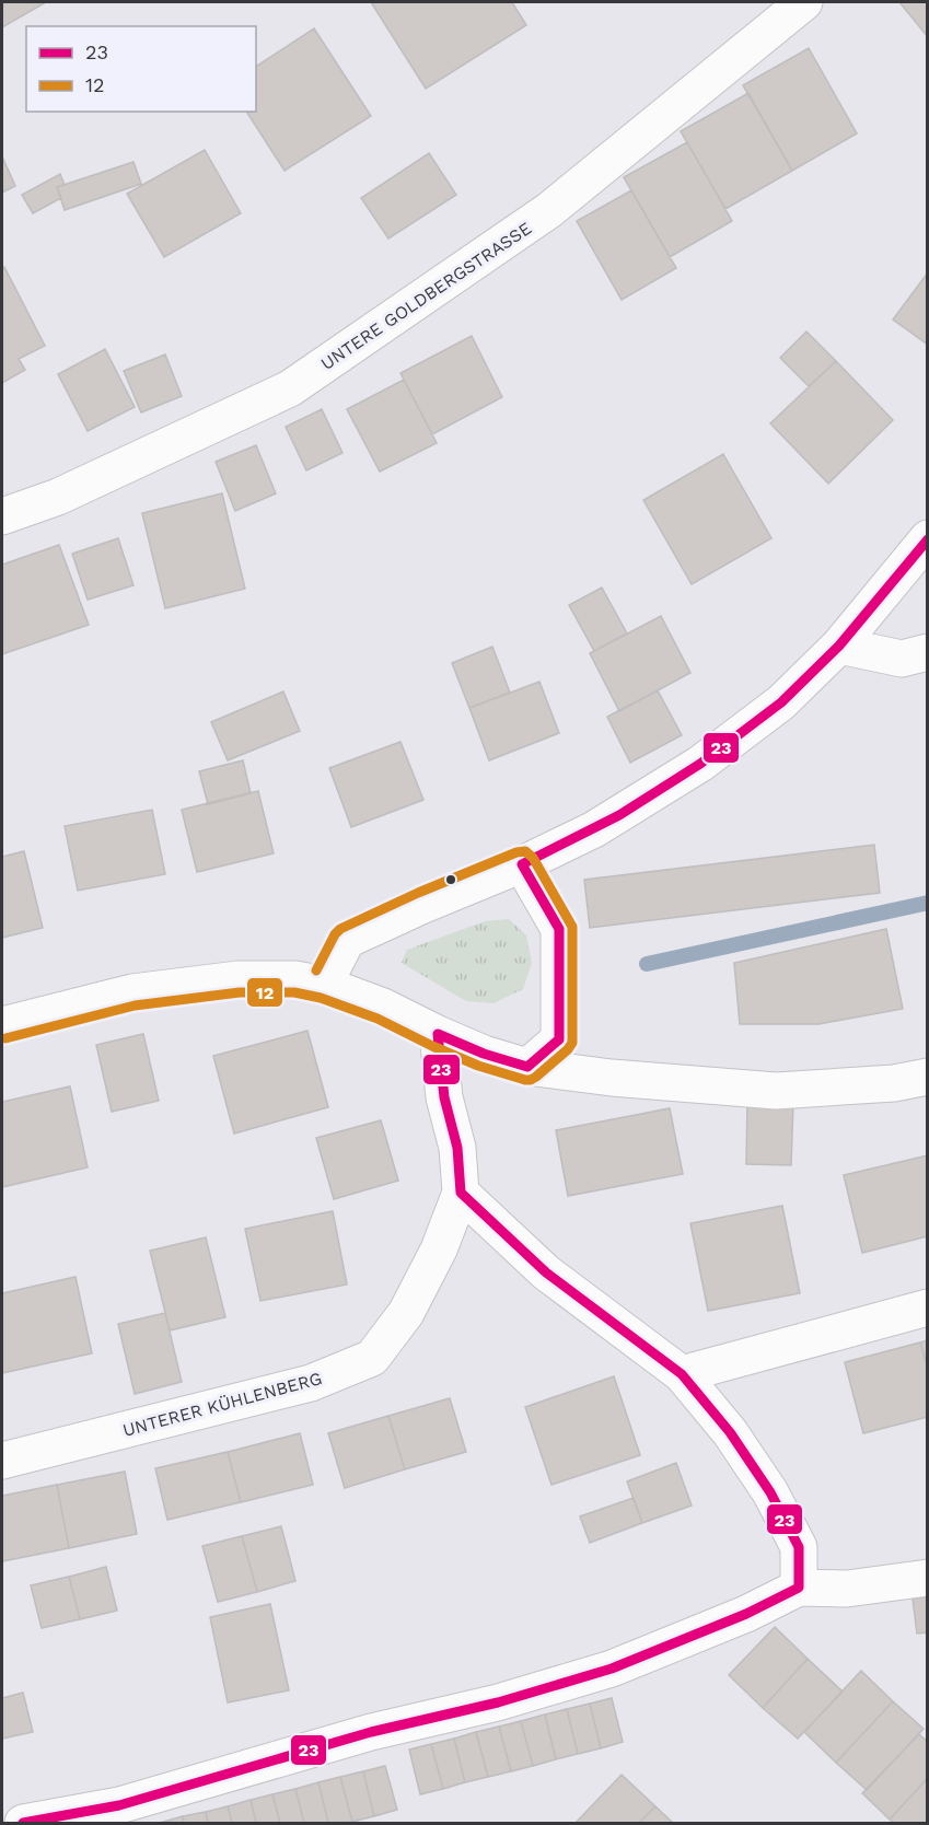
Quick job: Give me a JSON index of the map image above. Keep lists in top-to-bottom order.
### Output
{
  "streets": {
    "street": ["UNTERE GOLDBERGSTRASSE", "UNTERER KÜHLENBERG"]
  },
  "lines": ["transit line 23", "transit line 12"],
  "legend": ["23", "12"]
}
